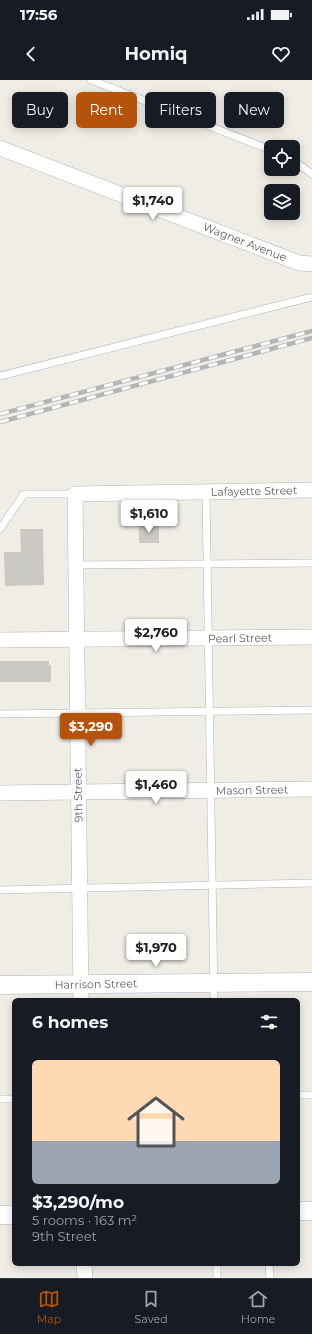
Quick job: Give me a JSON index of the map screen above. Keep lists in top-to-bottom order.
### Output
{
  "streets": {
    "street": [
      "Wagner Avenue",
      "Lafayette Street",
      "Pearl Street",
      "Mason Street",
      "9th Street",
      "Harrison Street"
    ]
  },
  "crossings": [
    ["Lafayette Street", "9th Street"],
    ["Pearl Street", "9th Street"],
    ["Mason Street", "9th Street"],
    ["9th Street", "Harrison Street"]
  ],
  "page": {
    "status": "17:56",
    "header": "Homiq",
    "chip": [
      "Buy",
      "Rent",
      "Filters",
      "New"
    ],
    "price": [
      "$1,740",
      "$1,610",
      "$2,760",
      "$3,290",
      "$1,460",
      "$1,970"
    ],
    "heading": "6 homes",
    "list": [
      {
        "name": "$3,290/mo",
        "note": "5 rooms · 163 m² · 9th Street"
      }
    ],
    "tabs": ["Map", "Saved", "Home"]
  }
}
